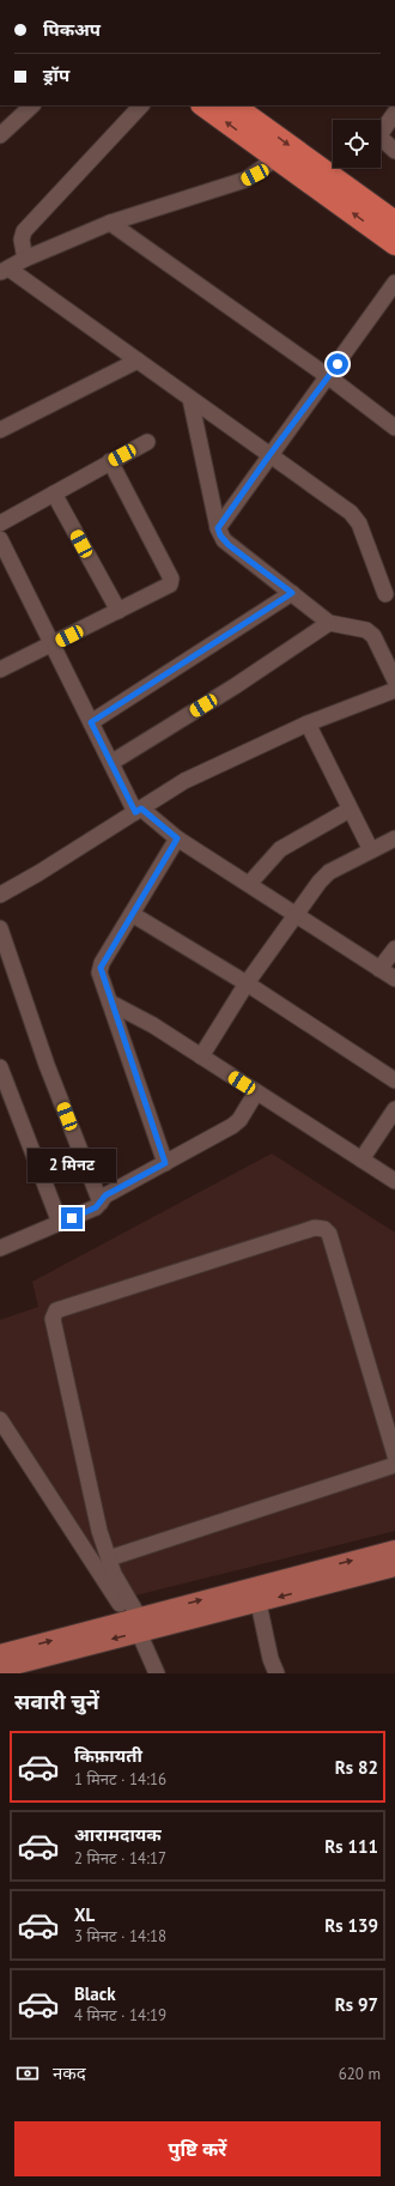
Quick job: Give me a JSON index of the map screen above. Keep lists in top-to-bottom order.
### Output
{
  "page": {
    "banner": ["पिकअप", "ड्रॉप"],
    "bubble": "2 मिनट",
    "heading": "सवारी चुनें",
    "list": [
      {
        "name": "किफ़ायती",
        "note": "1 मिनट · 14:16",
        "value": "Rs 82"
      },
      {
        "name": "आरामदायक",
        "note": "2 मिनट · 14:17",
        "value": "Rs 111"
      },
      {
        "name": "XL",
        "note": "3 मिनट · 14:18",
        "value": "Rs 139"
      },
      {
        "name": "Black",
        "note": "4 मिनट · 14:19",
        "value": "Rs 97"
      }
    ],
    "pay": ["नकद", "620 m"],
    "buttons": "पुष्टि करें"
  }
}
